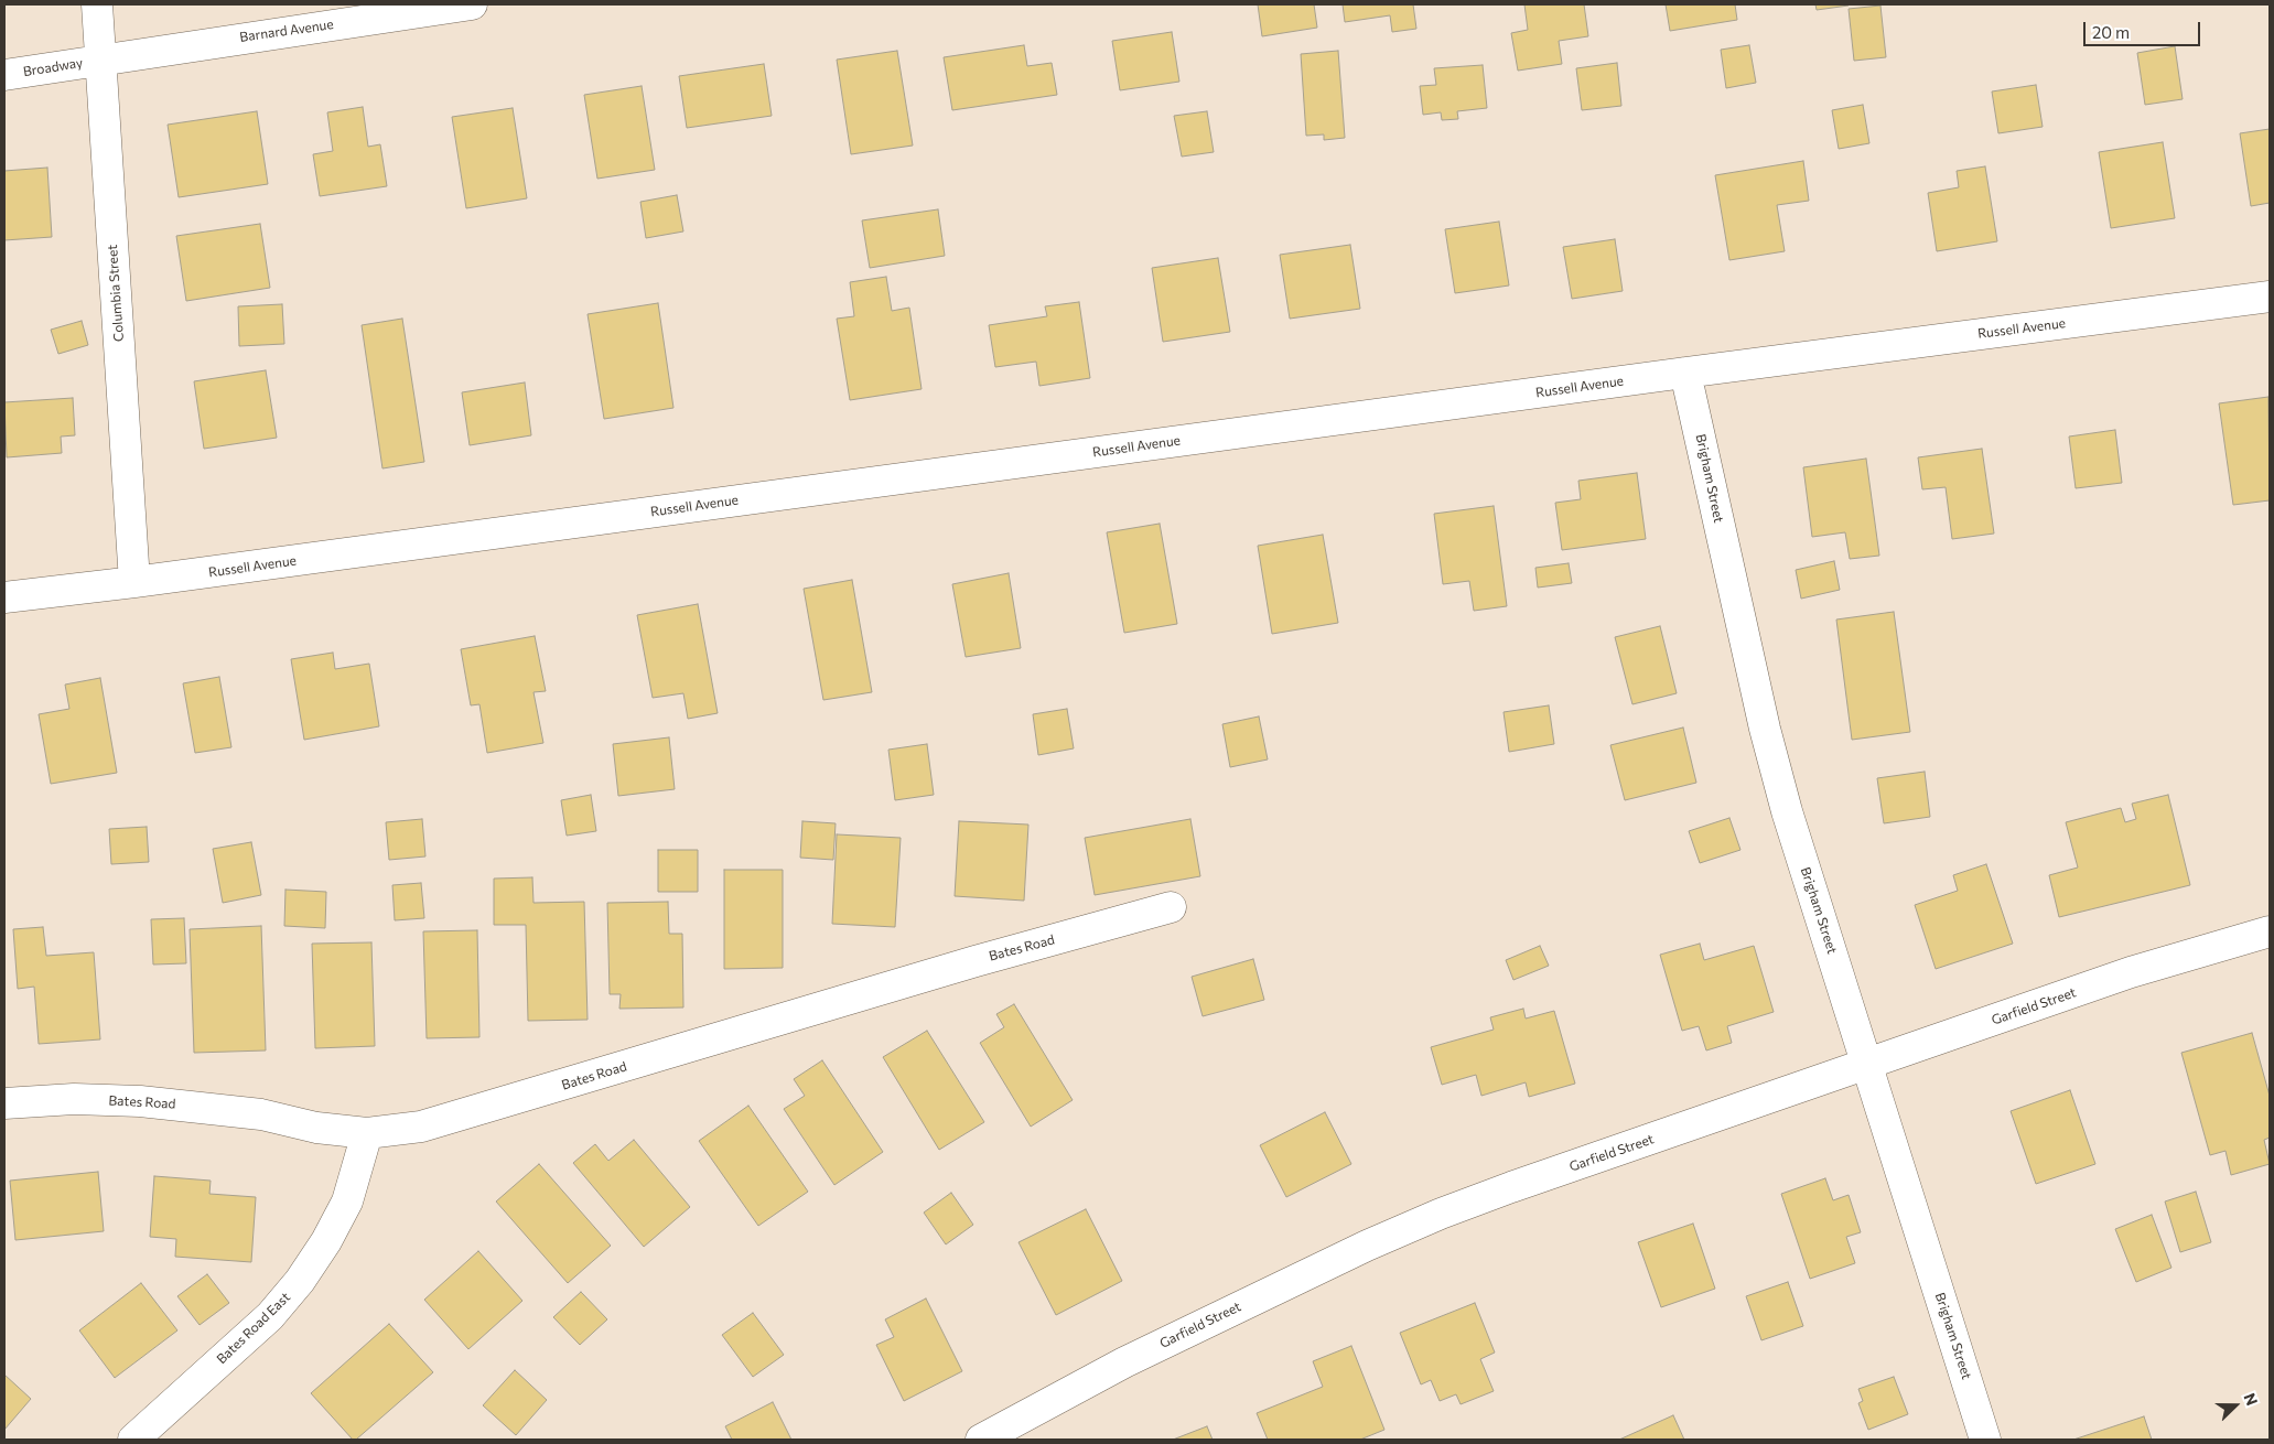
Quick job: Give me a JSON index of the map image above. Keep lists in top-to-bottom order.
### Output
{
  "streets": {
    "street": [
      "Barnard Avenue",
      "Broadway",
      "Columbia Street",
      "Russell Avenue",
      "Brigham Street",
      "Bates Road",
      "Garfield Street",
      "Bates Road East"
    ]
  },
  "crossings": [
    ["Barnard Avenue", "Broadway"],
    ["Barnard Avenue", "Columbia Street"],
    ["Broadway", "Columbia Street"],
    ["Columbia Street", "Russell Avenue"],
    ["Russell Avenue", "Brigham Street"],
    ["Brigham Street", "Garfield Street"],
    ["Bates Road", "Bates Road East"]
  ],
  "scale_bar": "20 m",
  "north": "right"
}
